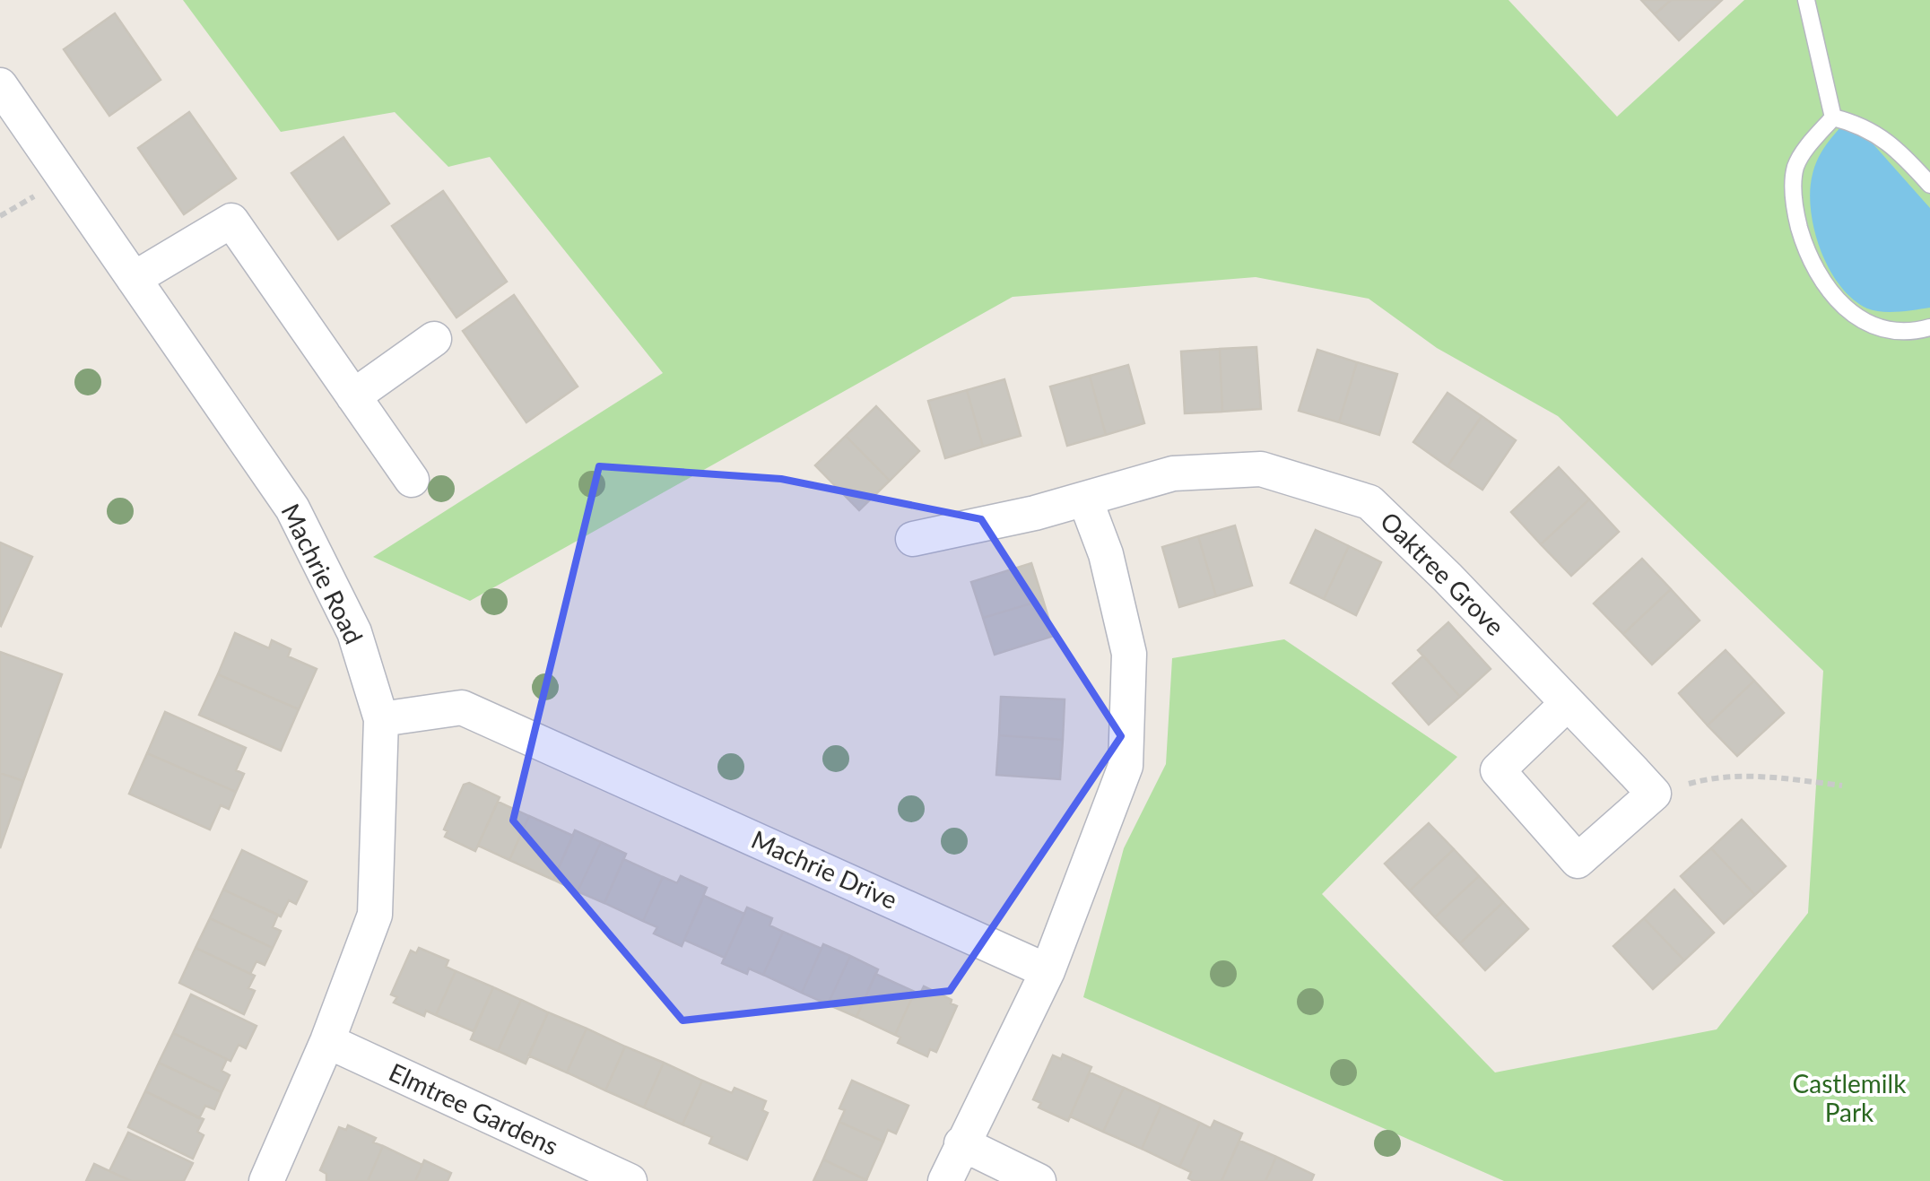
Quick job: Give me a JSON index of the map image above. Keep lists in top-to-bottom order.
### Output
{
  "streets": {
    "street": [
      "Machrie Road",
      "Oaktree Grove",
      "Machrie Drive",
      "Elmtree Gardens"
    ]
  },
  "crossings": [
    ["Machrie Road", "Machrie Drive"],
    ["Machrie Road", "Elmtree Gardens"]
  ],
  "parks": ["Castlemilk Park"]
}
